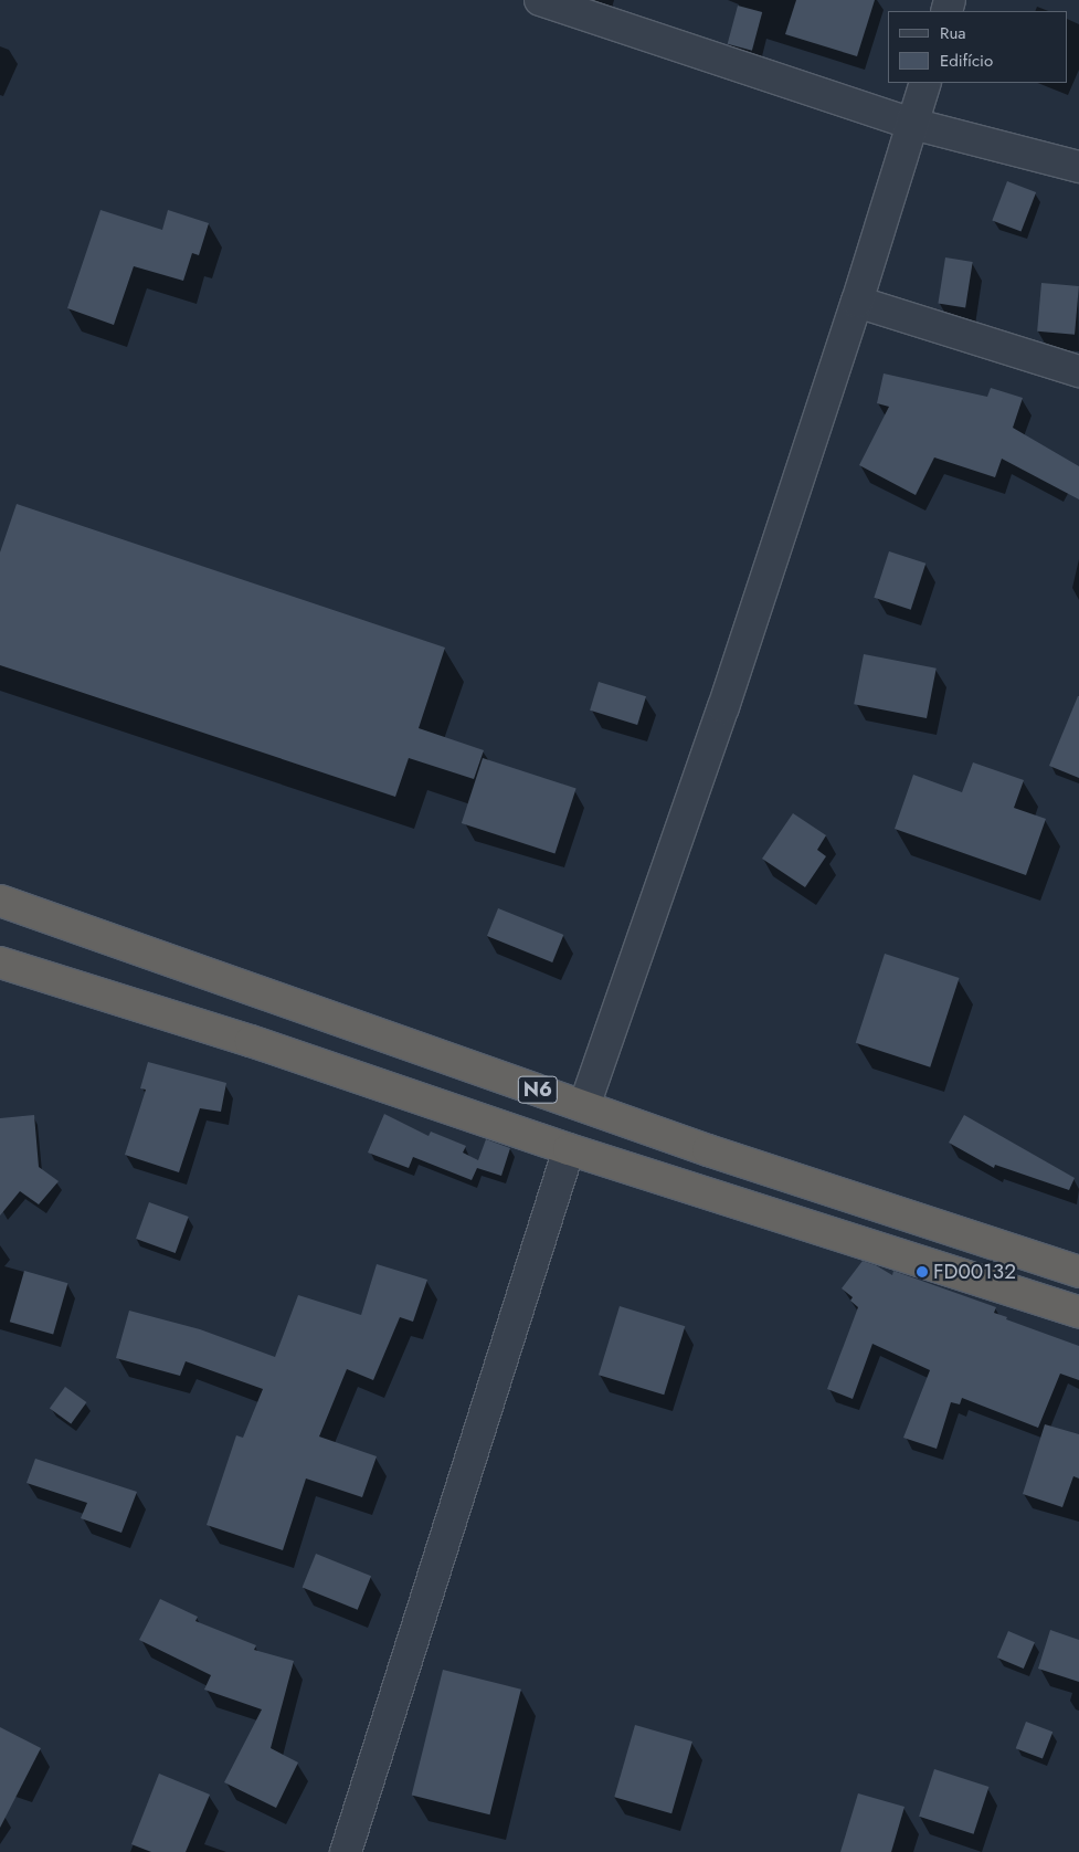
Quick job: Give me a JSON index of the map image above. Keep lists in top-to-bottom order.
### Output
{
  "streets": {
    "highway": ["N6"]
  },
  "places": ["FD00132"],
  "legend": ["Rua", "Edifício"]
}
